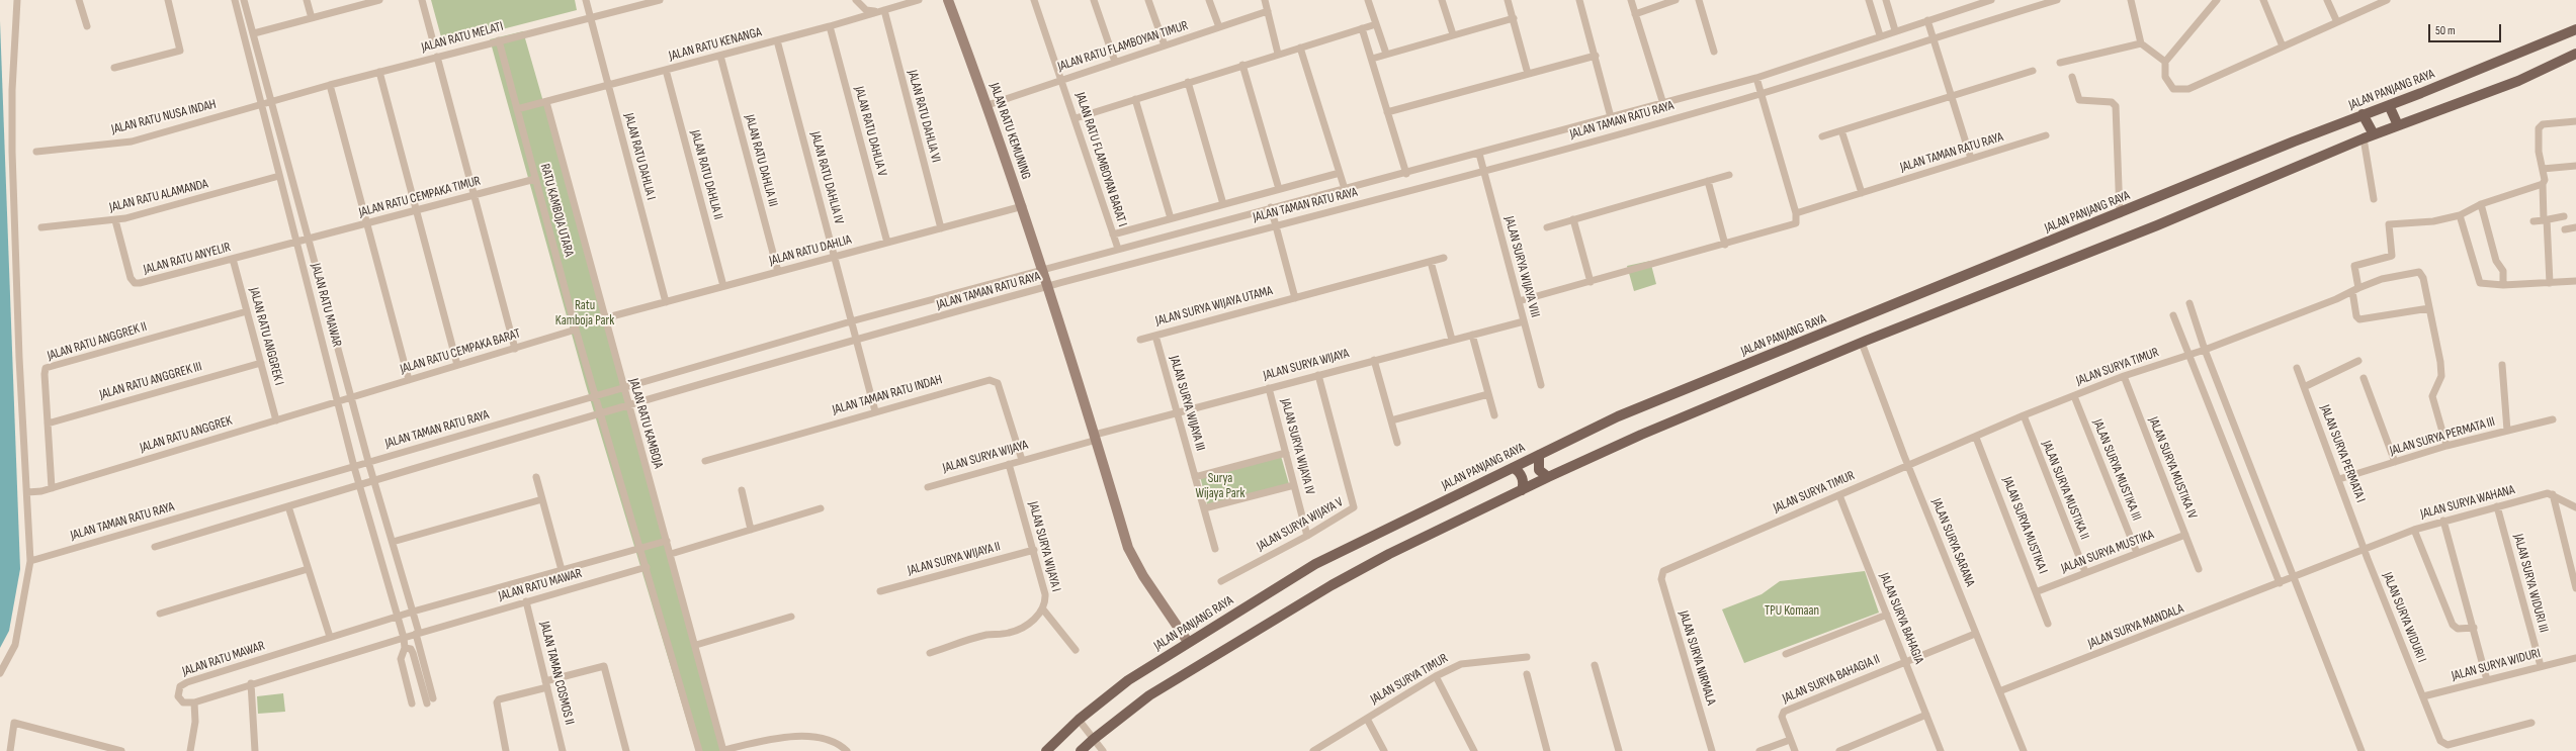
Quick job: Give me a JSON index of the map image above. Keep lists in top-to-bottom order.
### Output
{
  "streets": {
    "main road": ["JALAN PANJANG RAYA"],
    "street": [
      "JALAN RATU MELATI",
      "JALAN RATU KENANGA",
      "JALAN RATU FLAMBOYAN TIMUR",
      "JALAN RATU DAHLIA VI",
      "JALAN RATU NUSA INDAH",
      "JALAN TAMAN RATU RAYA",
      "JALAN RATU DAHLIA V",
      "JALAN RATU KEMUNING",
      "JALAN RATU DAHLIA I",
      "JALAN RATU FLAMBOYAN BARAT I",
      "JALAN RATU DAHLIA III",
      "JALAN RATU DAHLIA II",
      "JALAN RATU DAHLIA IV",
      "JALAN RATU ALAMANDA",
      "JALAN RATU CEMPAKA TIMUR",
      "RATU KAMBOJA UTARA",
      "JALAN RATU DAHLIA",
      "JALAN RATU ANYELIR",
      "JALAN SURYA WIJAYA VIII",
      "JALAN RATU MAWAR",
      "JALAN SURYA WIJAYA UTAMA",
      "JALAN RATU ANGGREK I",
      "JALAN RATU ANGGREK II",
      "JALAN RATU CEMPAKA BARAT",
      "JALAN SURYA WIJAYA",
      "JALAN SURYA TIMUR",
      "JALAN RATU ANGGREK III",
      "JALAN TAMAN RATU INDAH",
      "JALAN SURYA WIJAYA III",
      "JALAN RATU KAMBOJA",
      "JALAN RATU ANGGREK",
      "JALAN SURYA PERMATA III",
      "JALAN SURYA WIJAYA IV",
      "JALAN SURYA PERMATA I",
      "JALAN SURYA MUSTIKA IV",
      "JALAN SURYA MUSTIKA III",
      "JALAN SURYA MUSTIKA II",
      "JALAN SURYA WAHANA",
      "JALAN SURYA WIJAYA V",
      "JALAN SURYA MUSTIKA I",
      "JALAN SURYA SARANA",
      "JALAN SURYA WIJAYA I",
      "JALAN SURYA MUSTIKA",
      "JALAN SURYA WIJAYA II",
      "JALAN SURYA WIDURI III",
      "JALAN SURYA WIDURI I",
      "JALAN SURYA BAHAGIA",
      "JALAN SURYA MANDALA",
      "JALAN SURYA NIRMALA",
      "JALAN SURYA WIDURI",
      "JALAN TAMAN COSMOS II",
      "JALAN SURYA BAHAGIA II"
    ]
  },
  "crossings": [
    ["JALAN RATU MELATI", "JALAN RATU NUSA INDAH"],
    ["JALAN RATU MELATI", "JALAN RATU DAHLIA I"],
    ["JALAN RATU MELATI", "RATU KAMBOJA UTARA"],
    ["JALAN RATU MELATI", "JALAN RATU MAWAR"],
    ["JALAN RATU KENANGA", "JALAN RATU DAHLIA VI"],
    ["JALAN RATU KENANGA", "JALAN RATU DAHLIA V"],
    ["JALAN RATU KENANGA", "JALAN RATU DAHLIA I"],
    ["JALAN RATU KENANGA", "JALAN RATU DAHLIA III"],
    ["JALAN RATU KENANGA", "JALAN RATU DAHLIA II"],
    ["JALAN RATU KENANGA", "JALAN RATU DAHLIA IV"],
    ["JALAN RATU KENANGA", "RATU KAMBOJA UTARA"],
    ["JALAN RATU KENANGA", "JALAN RATU KAMBOJA"],
    ["JALAN RATU FLAMBOYAN TIMUR", "JALAN RATU KEMUNING"],
    ["JALAN RATU FLAMBOYAN TIMUR", "JALAN RATU FLAMBOYAN BARAT I"],
    ["JALAN RATU DAHLIA VI", "JALAN RATU DAHLIA"],
    ["JALAN RATU NUSA INDAH", "JALAN RATU MAWAR"],
    ["JALAN TAMAN RATU RAYA", "JALAN RATU KEMUNING"],
    ["JALAN TAMAN RATU RAYA", "JALAN RATU FLAMBOYAN BARAT I"],
    ["JALAN TAMAN RATU RAYA", "JALAN RATU DAHLIA IV"],
    ["JALAN TAMAN RATU RAYA", "RATU KAMBOJA UTARA"],
    ["JALAN TAMAN RATU RAYA", "JALAN SURYA WIJAYA VIII"],
    ["JALAN TAMAN RATU RAYA", "JALAN RATU MAWAR"],
    ["JALAN TAMAN RATU RAYA", "JALAN RATU KAMBOJA"],
    ["JALAN RATU DAHLIA V", "JALAN RATU DAHLIA"],
    ["JALAN RATU KEMUNING", "JALAN RATU DAHLIA"],
    ["JALAN RATU DAHLIA I", "JALAN RATU DAHLIA"],
    ["JALAN RATU DAHLIA III", "JALAN RATU DAHLIA"],
    ["JALAN RATU DAHLIA II", "JALAN RATU DAHLIA"],
    ["JALAN RATU DAHLIA IV", "JALAN RATU DAHLIA"],
    ["JALAN RATU ALAMANDA", "JALAN RATU ANYELIR"],
    ["JALAN RATU ALAMANDA", "JALAN RATU MAWAR"],
    ["JALAN RATU CEMPAKA TIMUR", "RATU KAMBOJA UTARA"],
    ["JALAN RATU CEMPAKA TIMUR", "JALAN RATU ANYELIR"],
    ["JALAN RATU CEMPAKA TIMUR", "JALAN RATU MAWAR"],
    ["RATU KAMBOJA UTARA", "JALAN RATU CEMPAKA BARAT"],
    ["JALAN RATU DAHLIA", "JALAN RATU KAMBOJA"],
    ["JALAN RATU ANYELIR", "JALAN RATU MAWAR"],
    ["JALAN RATU ANYELIR", "JALAN RATU ANGGREK I"],
    ["JALAN SURYA WIJAYA VIII", "JALAN SURYA WIJAYA"],
    ["JALAN RATU MAWAR", "JALAN RATU CEMPAKA BARAT"],
    ["JALAN RATU MAWAR", "JALAN RATU KAMBOJA"],
    ["JALAN RATU MAWAR", "JALAN RATU ANGGREK"],
    ["JALAN RATU MAWAR", "JALAN TAMAN COSMOS II"],
    ["JALAN SURYA WIJAYA UTAMA", "JALAN SURYA WIJAYA III"],
    ["JALAN RATU ANGGREK I", "JALAN RATU ANGGREK II"],
    ["JALAN RATU ANGGREK I", "JALAN RATU ANGGREK III"],
    ["JALAN RATU ANGGREK I", "JALAN RATU ANGGREK"],
    ["JALAN RATU ANGGREK II", "JALAN RATU ANGGREK III"],
    ["JALAN RATU ANGGREK II", "JALAN RATU ANGGREK"],
    ["JALAN RATU CEMPAKA BARAT", "JALAN RATU ANGGREK"],
    ["JALAN SURYA WIJAYA", "JALAN TAMAN RATU INDAH"],
    ["JALAN SURYA WIJAYA", "JALAN SURYA WIJAYA III"],
    ["JALAN SURYA WIJAYA", "JALAN SURYA WIJAYA IV"],
    ["JALAN SURYA WIJAYA", "JALAN SURYA WIJAYA V"],
    ["JALAN SURYA WIJAYA", "JALAN SURYA WIJAYA I"],
    ["JALAN SURYA TIMUR", "JALAN SURYA PERMATA III"],
    ["JALAN SURYA TIMUR", "JALAN SURYA MUSTIKA IV"],
    ["JALAN SURYA TIMUR", "JALAN SURYA MUSTIKA III"],
    ["JALAN SURYA TIMUR", "JALAN SURYA MUSTIKA II"],
    ["JALAN SURYA TIMUR", "JALAN SURYA MUSTIKA I"],
    ["JALAN SURYA TIMUR", "JALAN SURYA SARANA"],
    ["JALAN SURYA TIMUR", "JALAN SURYA BAHAGIA"],
    ["JALAN SURYA TIMUR", "JALAN SURYA NIRMALA"],
    ["JALAN SURYA PERMATA III", "JALAN SURYA PERMATA I"],
    ["JALAN SURYA WIJAYA IV", "JALAN SURYA WIJAYA V"],
    ["JALAN SURYA PERMATA I", "JALAN SURYA WAHANA"],
    ["JALAN SURYA PERMATA I", "JALAN SURYA WIDURI I"],
    ["JALAN SURYA PERMATA I", "JALAN SURYA MANDALA"],
    ["JALAN SURYA MUSTIKA IV", "JALAN SURYA MUSTIKA"],
    ["JALAN SURYA MUSTIKA III", "JALAN SURYA MUSTIKA"],
    ["JALAN SURYA MUSTIKA II", "JALAN SURYA MUSTIKA"],
    ["JALAN SURYA WAHANA", "JALAN SURYA WIDURI III"],
    ["JALAN SURYA WAHANA", "JALAN SURYA WIDURI I"],
    ["JALAN SURYA WAHANA", "JALAN SURYA MANDALA"],
    ["JALAN SURYA MUSTIKA I", "JALAN SURYA MUSTIKA"],
    ["JALAN SURYA SARANA", "JALAN SURYA MANDALA"],
    ["JALAN SURYA SARANA", "JALAN SURYA BAHAGIA II"],
    ["JALAN SURYA WIJAYA I", "JALAN SURYA WIJAYA II"],
    ["JALAN SURYA WIDURI III", "JALAN SURYA WIDURI"],
    ["JALAN SURYA WIDURI I", "JALAN SURYA MANDALA"],
    ["JALAN SURYA WIDURI I", "JALAN SURYA WIDURI"],
    ["JALAN SURYA BAHAGIA", "JALAN SURYA BAHAGIA II"]
  ],
  "parks": ["Ratu Kamboja Park", "Surya Wijaya Park", "TPU Komaan"],
  "scale_bar": "50 m"
}
